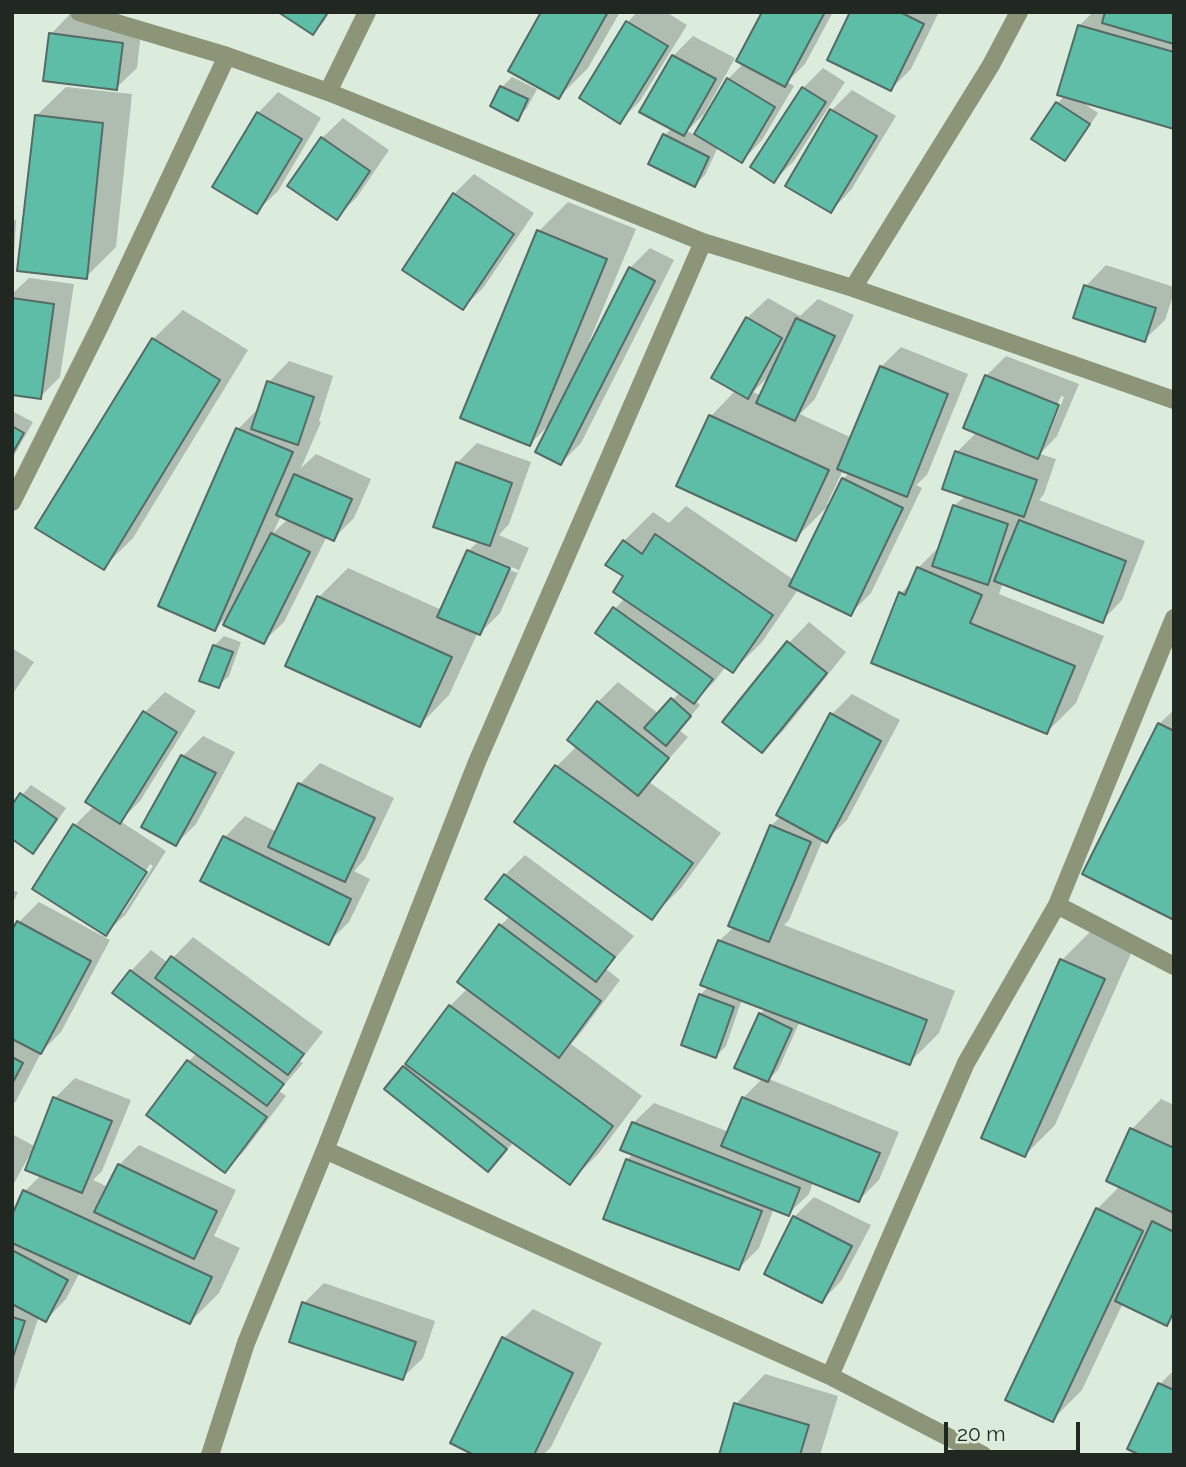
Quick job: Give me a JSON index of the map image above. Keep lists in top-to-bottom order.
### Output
{
  "scale_bar": "20 m"
}
